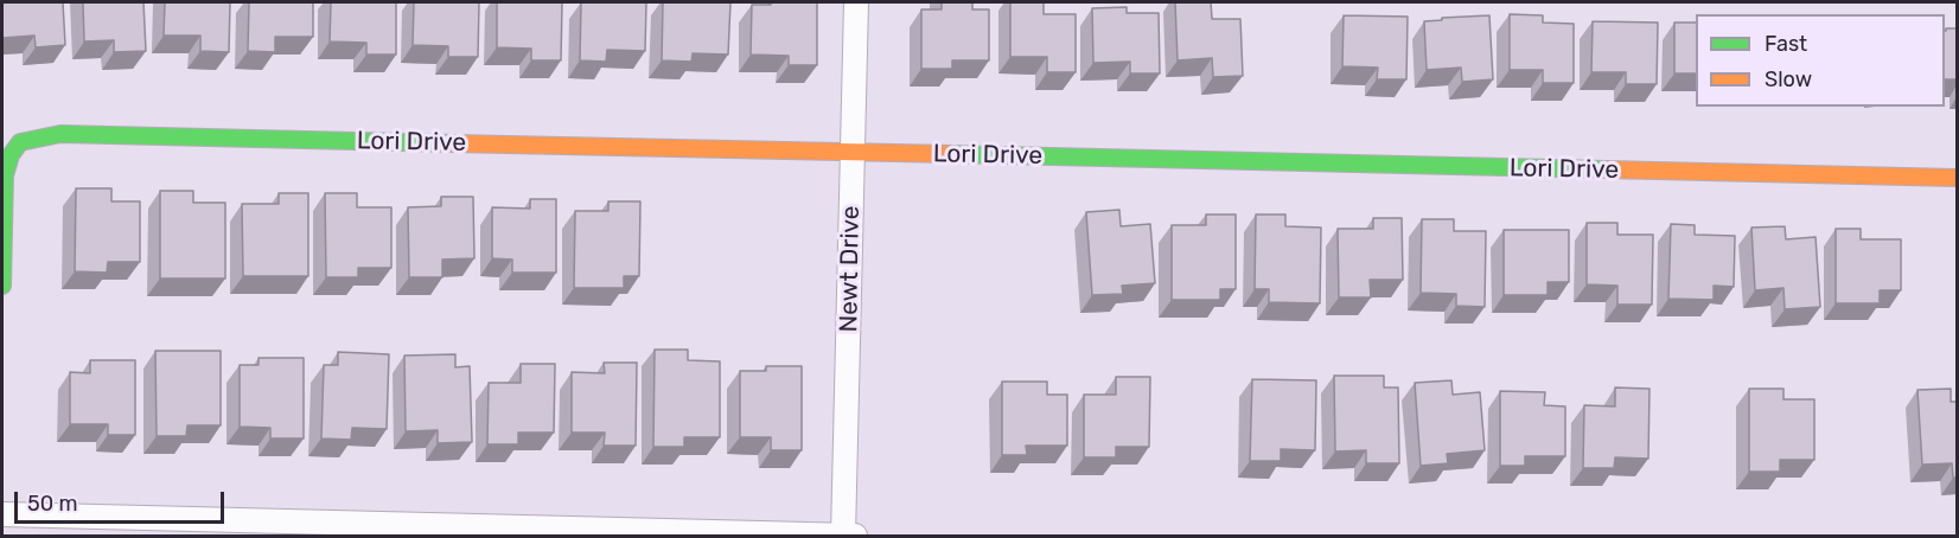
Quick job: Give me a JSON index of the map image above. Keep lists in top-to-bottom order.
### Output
{
  "streets": {
    "street": ["Lori Drive", "Newt Drive"]
  },
  "crossings": [
    ["Lori Drive", "Newt Drive"]
  ],
  "legend": ["Fast", "Slow"],
  "scale_bar": "50 m"
}
